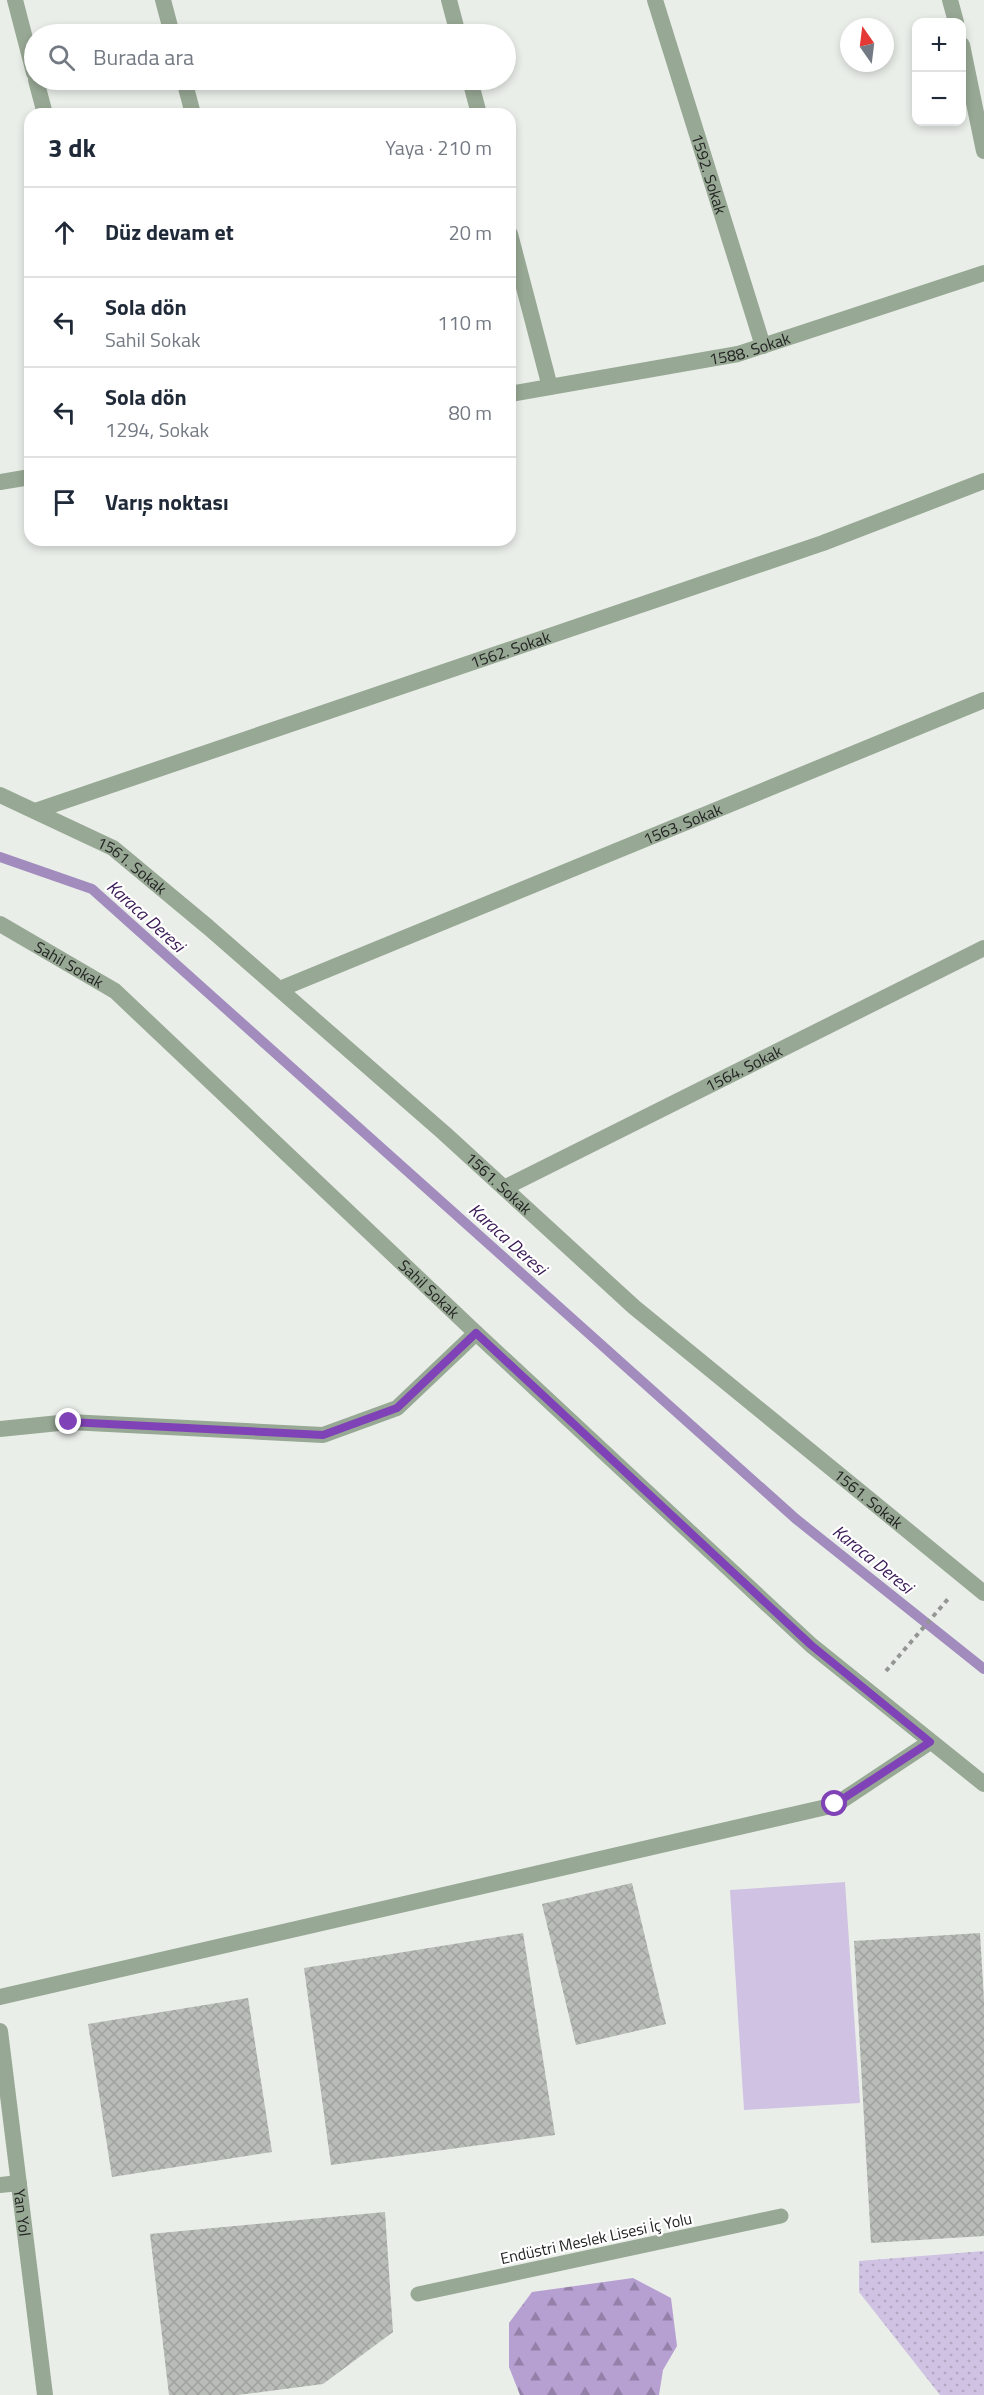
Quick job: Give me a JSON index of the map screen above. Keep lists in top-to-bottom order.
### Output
{
  "streets": {
    "street": [
      "1592. Sokak",
      "1588. Sokak",
      "1562. Sokak",
      "1563. Sokak",
      "1561. Sokak",
      "Sahil Sokak",
      "1564. Sokak",
      "Yan Yol"
    ],
    "lane": ["Endüstri Meslek Lisesi İç Yolu"]
  },
  "crossings": [
    ["1592. Sokak", "1588. Sokak"],
    ["1562. Sokak", "1561. Sokak"],
    ["1563. Sokak", "1561. Sokak"],
    ["1561. Sokak", "1564. Sokak"]
  ],
  "water": ["Karaca Deresi"],
  "north": "top",
  "page": {
    "map_buttons": ["+", "−"],
    "search": "Burada ara",
    "heading": ["3 dk", "Yaya · 210 m"],
    "list": [
      ["Düz devam et", "20 m"],
      ["Sola dön", "Sahil Sokak", "110 m"],
      ["Sola dön", "1294, Sokak", "80 m"],
      "Varış noktası"
    ]
  }
}
